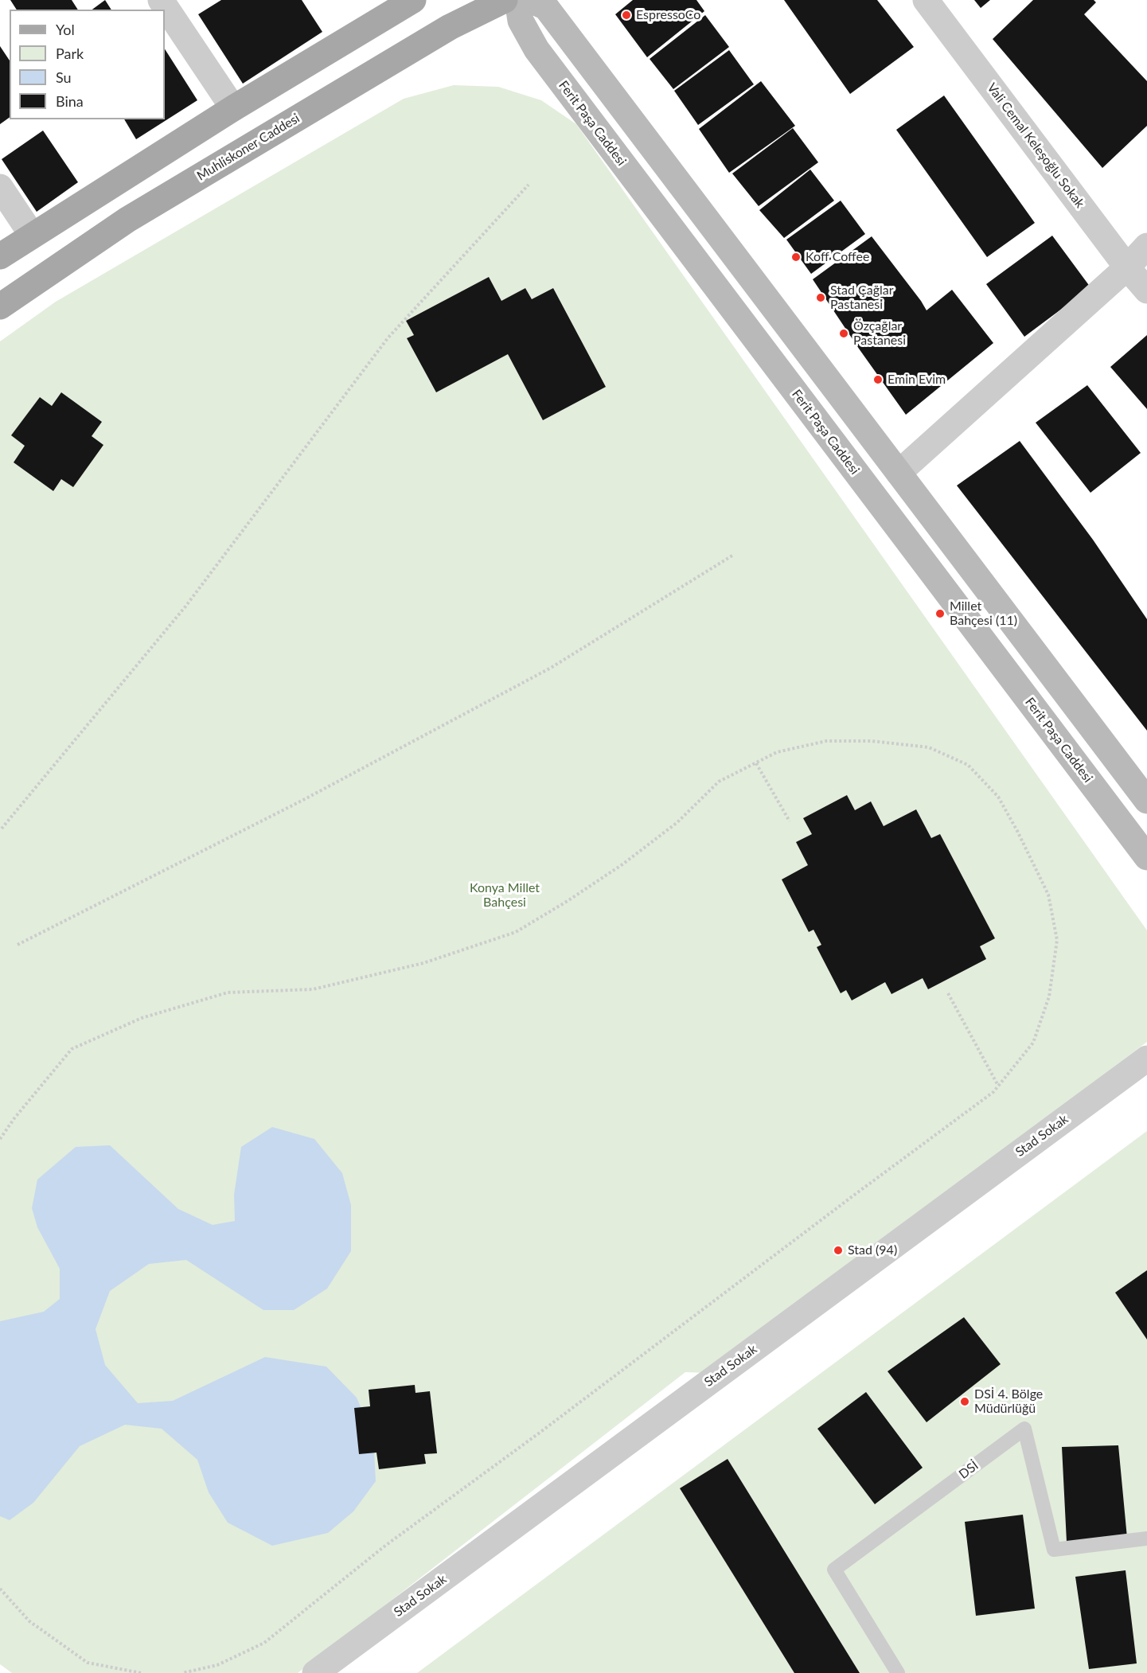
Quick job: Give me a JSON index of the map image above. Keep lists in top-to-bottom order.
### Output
{
  "streets": {
    "main road": ["Ferit Paşa Caddesi", "Muhliskoner Caddesi"],
    "street": ["Vali Cemal Keleşoğlu Sokak", "Stad Sokak"],
    "lane": ["DSİ"]
  },
  "parks": ["Konya Millet Bahçesi"],
  "places": [
    "EspressoCo",
    "Koff Coffee",
    "Stad Çağlar Pastanesi",
    "Özçağlar Pastanesi",
    "Emin Evim",
    "Millet Bahçesi (11)",
    "Stad (94)",
    "DSİ 4. Bölge Müdürlüğü"
  ],
  "legend": [
    "Yol",
    "Park",
    "Su",
    "Bina"
  ]
}
